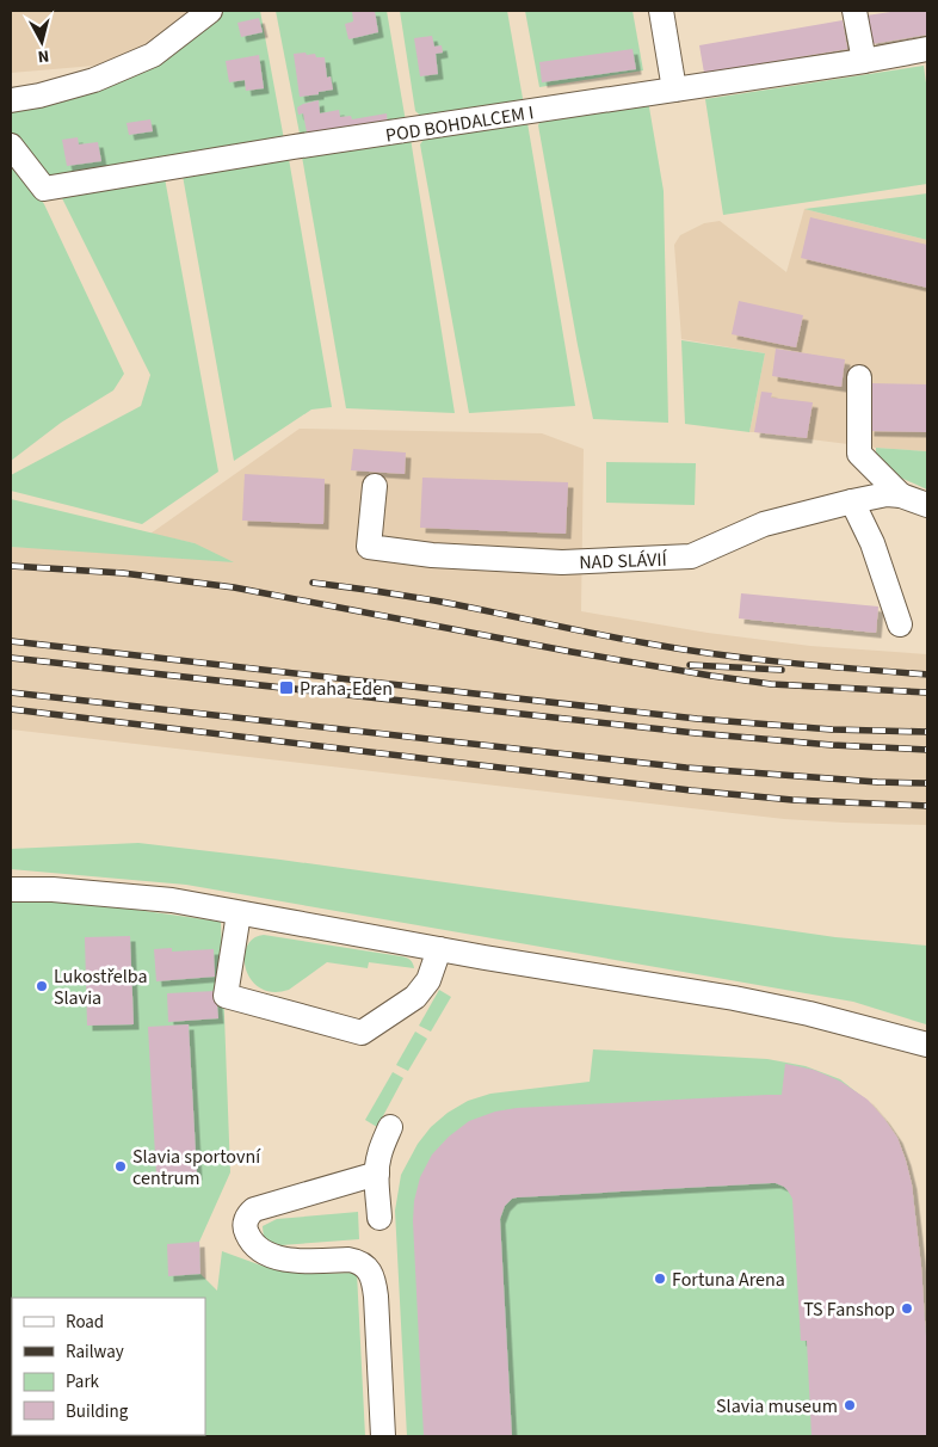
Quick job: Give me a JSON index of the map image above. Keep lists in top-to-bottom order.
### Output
{
  "streets": {
    "street": ["POD BOHDALCEM I", "NAD SLÁVIÍ"]
  },
  "places": {
    "transit": ["Praha-Eden"],
    "other": [
      "Lukostřelba Slavia",
      "Slavia sportovní centrum",
      "Fortuna Arena",
      "TS Fanshop",
      "Slavia museum"
    ]
  },
  "legend": [
    "Road",
    "Railway",
    "Park",
    "Building"
  ],
  "north": "bottom"
}
